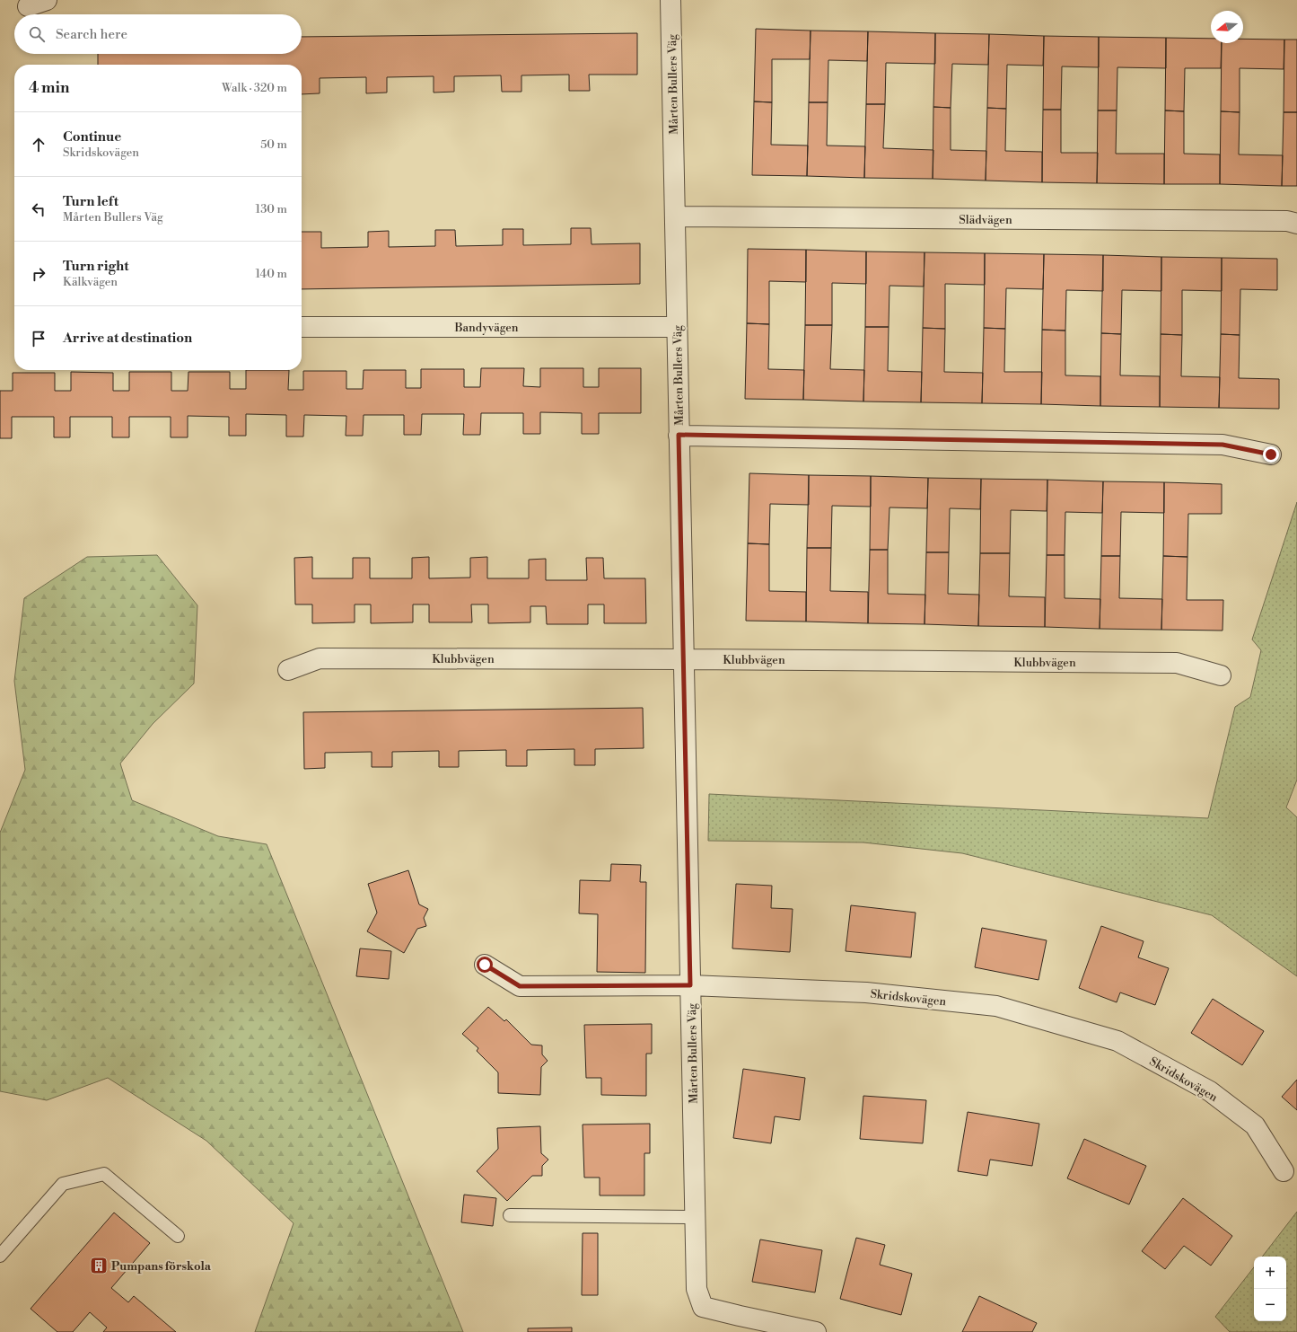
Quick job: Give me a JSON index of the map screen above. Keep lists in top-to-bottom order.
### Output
{
  "streets": {
    "street": [
      "Mårten Bullers Väg",
      "Slädvägen",
      "Bandyvägen",
      "Klubbvägen",
      "Skridskovägen"
    ]
  },
  "crossings": [
    ["Mårten Bullers Väg", "Slädvägen"],
    ["Mårten Bullers Väg", "Bandyvägen"],
    ["Mårten Bullers Väg", "Klubbvägen"],
    ["Mårten Bullers Väg", "Skridskovägen"]
  ],
  "places": {
    "building": ["Pumpans förskola"]
  },
  "north": "left",
  "page": {
    "search": "Search here",
    "heading": ["4 min", "Walk · 320 m"],
    "list": [
      ["Continue", "Skridskovägen", "50 m"],
      ["Turn left", "Mårten Bullers Väg", "130 m"],
      ["Turn right", "Kälkvägen", "140 m"],
      "Arrive at destination"
    ],
    "map_buttons": ["+", "−"]
  }
}
